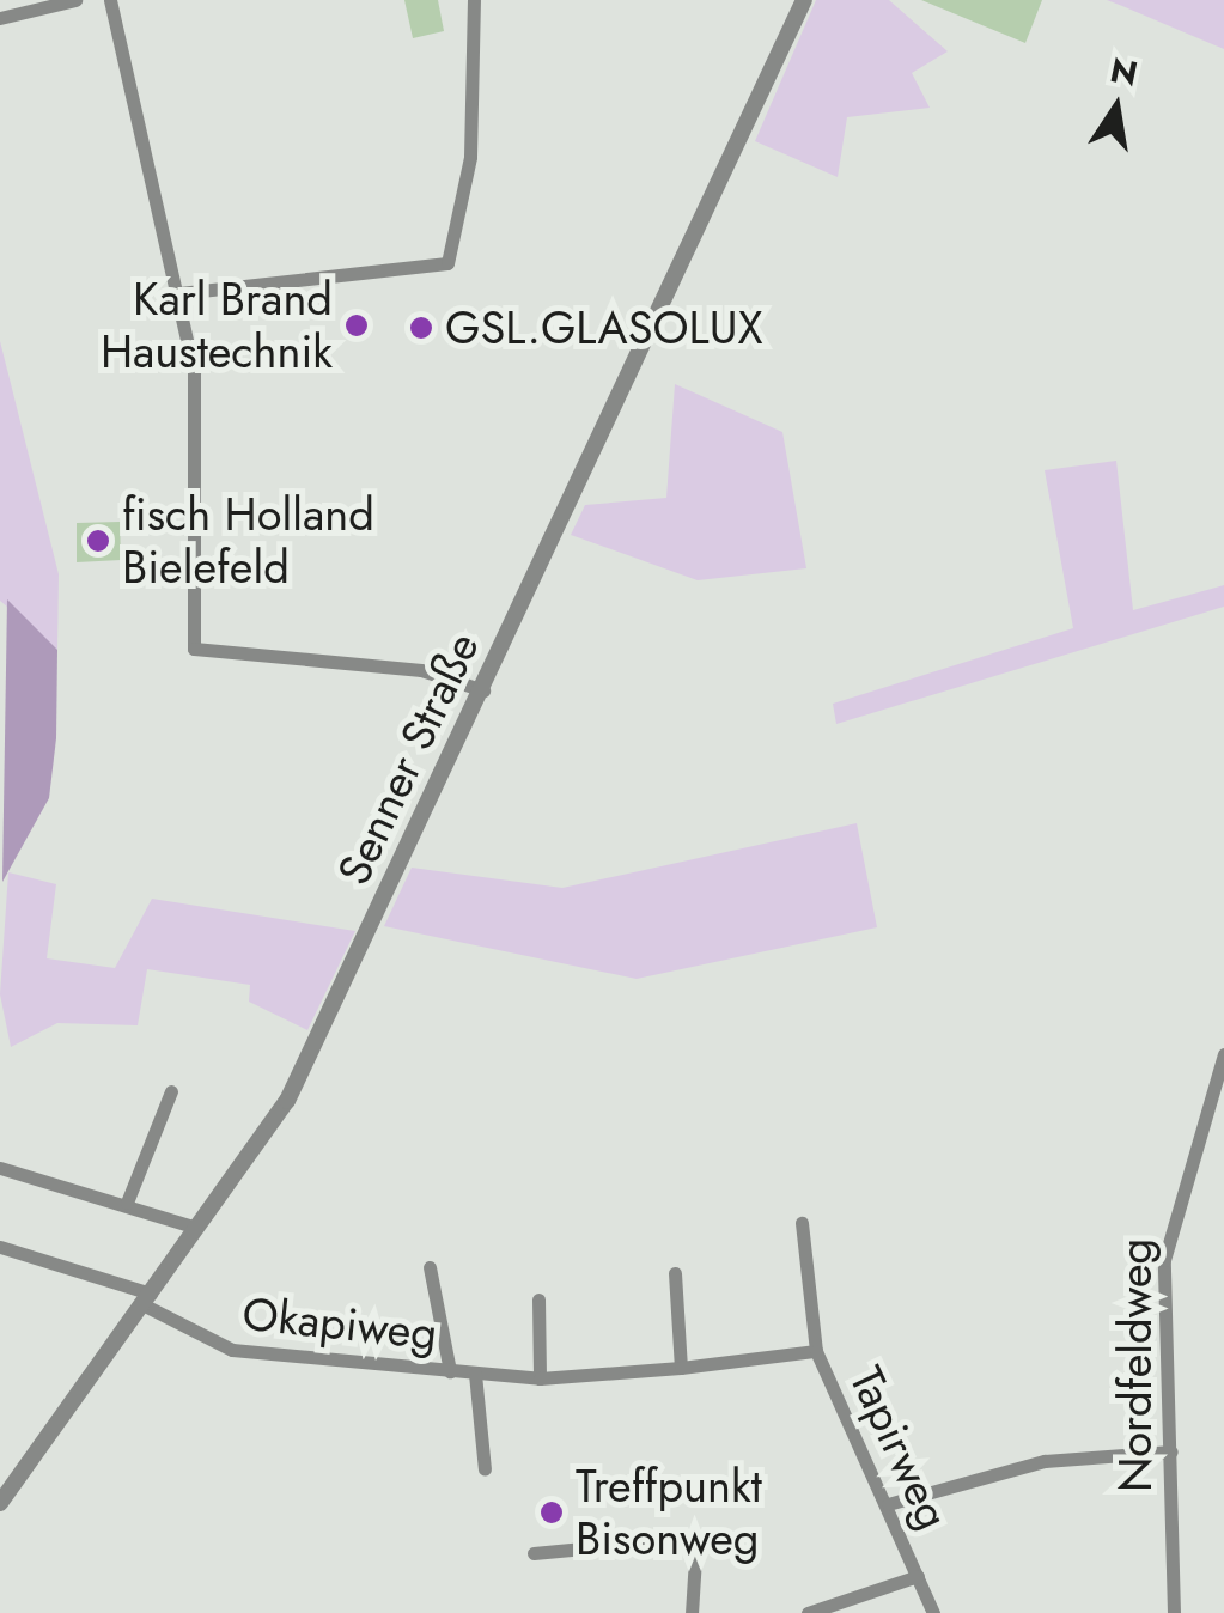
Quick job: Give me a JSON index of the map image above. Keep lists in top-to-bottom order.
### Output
{
  "streets": {
    "street": [
      "Senner Straße",
      "Okapiweg",
      "Nordfeldweg",
      "Tapirweg"
    ]
  },
  "crossings": [
    ["Senner Straße", "Okapiweg"],
    ["Okapiweg", "Tapirweg"]
  ],
  "places": [
    "Karl Brand Haustechnik",
    "GSL.GLASOLUX",
    "fisch Holland Bielefeld",
    "Treffpunkt Bisonweg"
  ],
  "north": "top"
}
